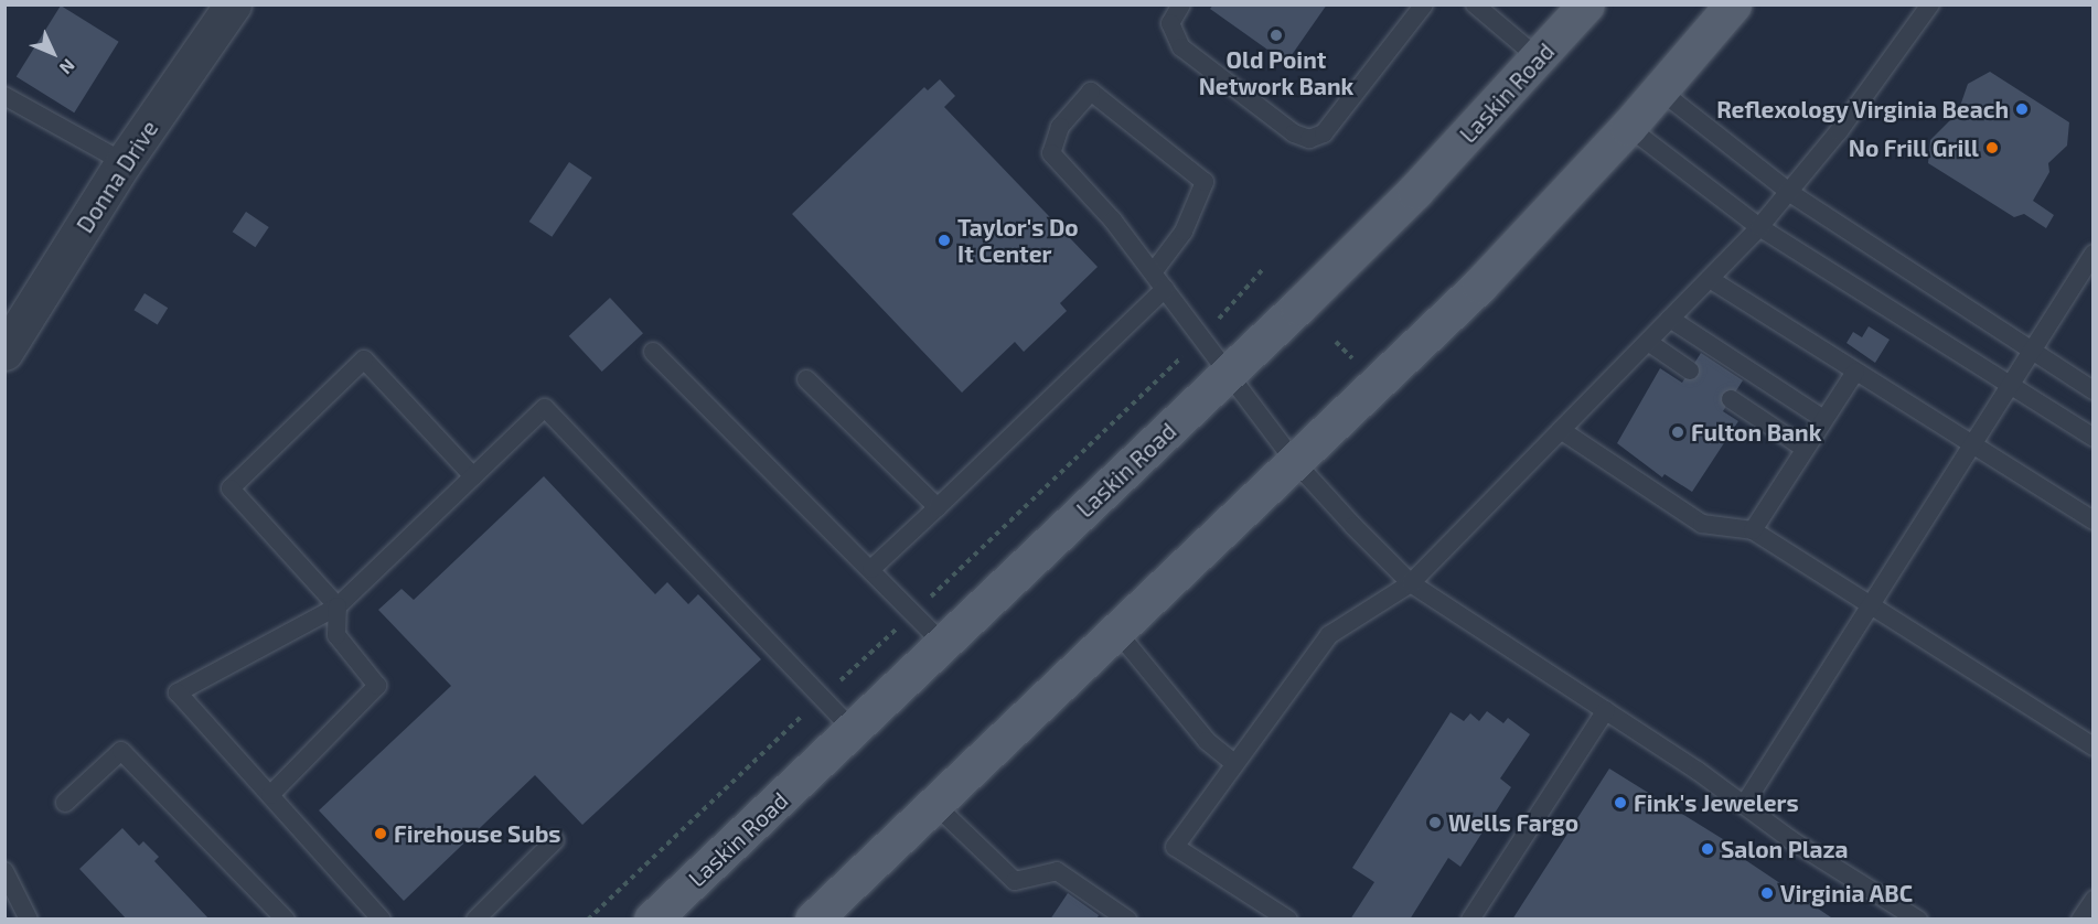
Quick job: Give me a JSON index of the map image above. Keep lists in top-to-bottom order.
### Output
{
  "streets": {
    "main road": ["Laskin Road"],
    "street": ["Donna Drive"]
  },
  "places": [
    "Old Point Network Bank",
    "Reflexology Virginia Beach",
    "No Frill Grill",
    "Taylor's Do It Center",
    "Fulton Bank",
    "Fink's Jewelers",
    "Wells Fargo",
    "Firehouse Subs",
    "Salon Plaza",
    "Virginia ABC"
  ],
  "north": "bottom right"
}
